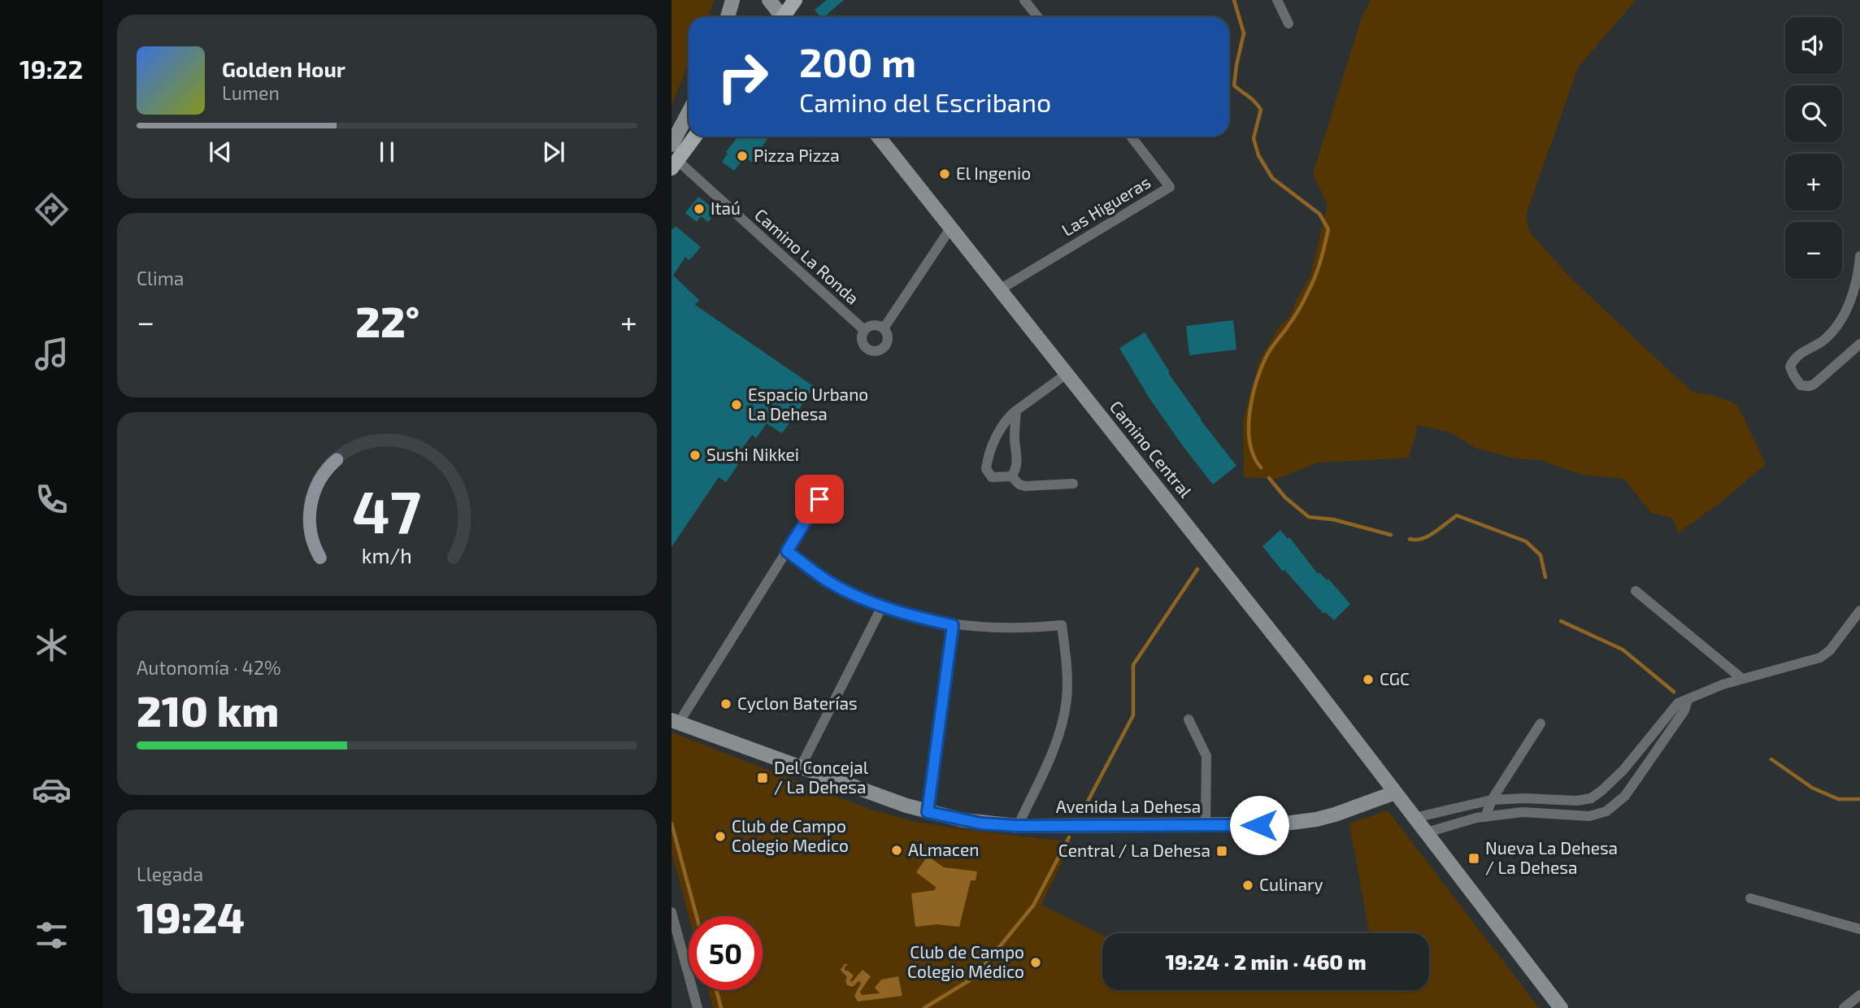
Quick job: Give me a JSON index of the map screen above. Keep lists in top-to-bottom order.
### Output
{
  "streets": {
    "main road": ["Camino Central", "Avenida La Dehesa"],
    "street": ["Las Higueras", "Camino La Ronda"]
  },
  "crossings": [
    ["Las Higueras", "Camino Central"],
    ["Camino La Ronda", "Camino Central"],
    ["Camino Central", "Avenida La Dehesa"]
  ],
  "places": {
    "other": [
      "Pizza Pizza",
      "El Ingenio",
      "Itaú",
      "Espacio Urbano La Dehesa",
      "Sushi Nikkei",
      "CGC",
      "Cyclon Baterías",
      "Club de Campo Colegio Medico",
      "ALmacen",
      "Culinary",
      "Club de Campo Colegio Médico"
    ],
    "transit": ["Del Concejal / La Dehesa", "Central / La Dehesa", "Nueva La Dehesa / La Dehesa"]
  },
  "page": {
    "tabs": "19:22",
    "map_buttons": ["+", "−"],
    "turn": ["200 m", "Camino del Escribano"],
    "song": ["Golden Hour", "Lumen"],
    "tile": [
      "Clima",
      ["Autonomía · 42%", "210 km"],
      ["Llegada", "19:24"]
    ],
    "heat": ["−", "22°", "+"],
    "limit": "50",
    "trip": "19:24 · 2 min · 460 m",
    "gauge": ["47", "km/h"]
  }
}
